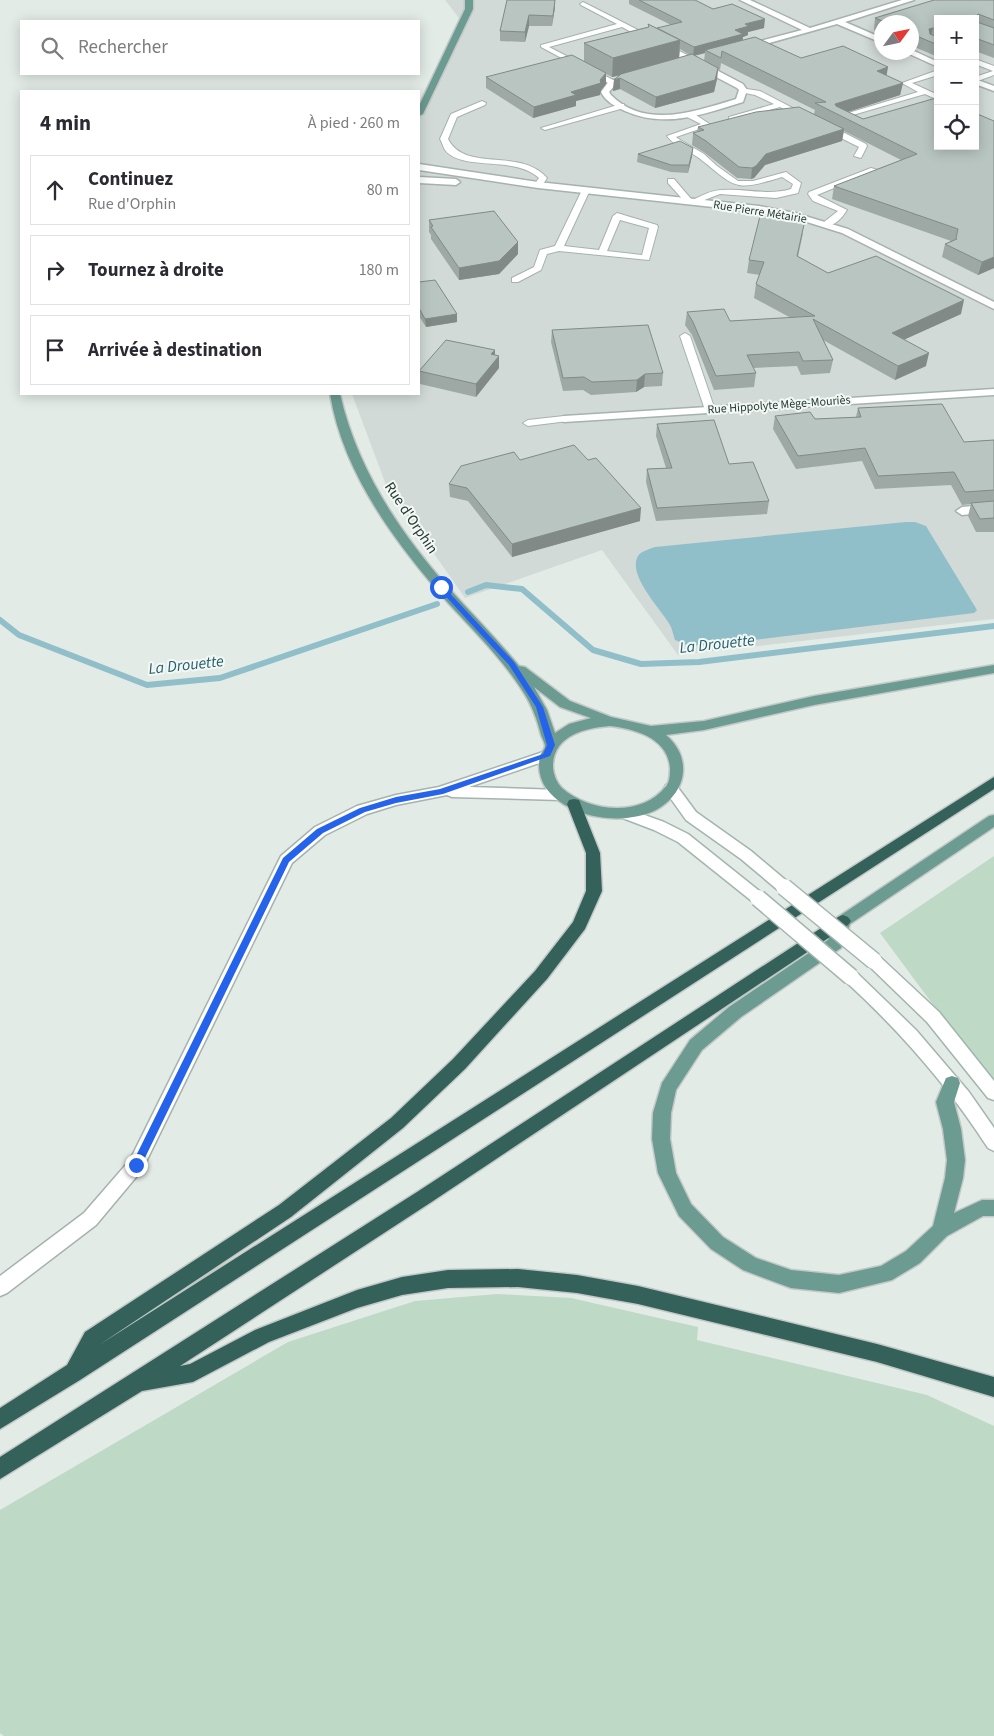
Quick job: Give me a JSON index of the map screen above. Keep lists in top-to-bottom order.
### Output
{
  "streets": {
    "main road": ["Rue d'Orphin"],
    "street": ["Rue Pierre Métairie", "Rue Hippolyte Mège-Mouriès"]
  },
  "water": ["La Drouette"],
  "north": "top right",
  "page": {
    "map_buttons": ["+", "−"],
    "search": "Rechercher",
    "heading": ["4 min", "À pied · 260 m"],
    "list": [
      ["Continuez", "Rue d'Orphin", "80 m"],
      ["Tournez à droite", "180 m"],
      "Arrivée à destination"
    ]
  }
}
